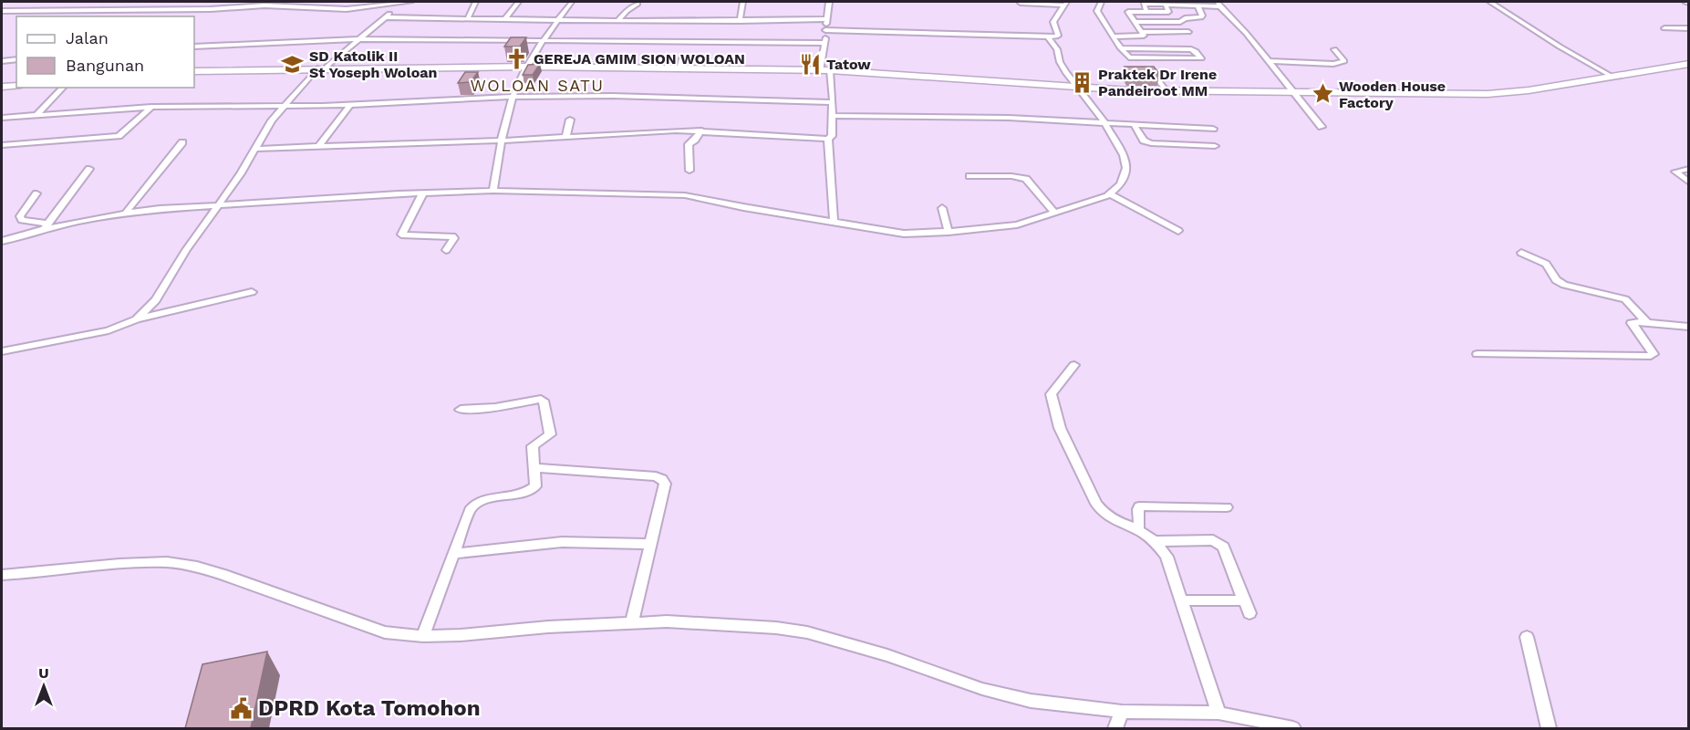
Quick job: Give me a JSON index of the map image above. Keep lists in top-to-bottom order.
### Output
{
  "districts": ["WOLOAN SATU"],
  "places": {
    "church": ["GEREJA GMIM SION WOLOAN"],
    "school or university": ["SD Katolik II St Yoseph Woloan"],
    "restaurant": ["Tatow"],
    "building": ["Praktek Dr Irene Pandeiroot MM"],
    "place": ["Wooden House Factory"],
    "public building": ["DPRD Kota Tomohon"]
  },
  "legend": ["Jalan", "Bangunan"],
  "north": "top"
}
